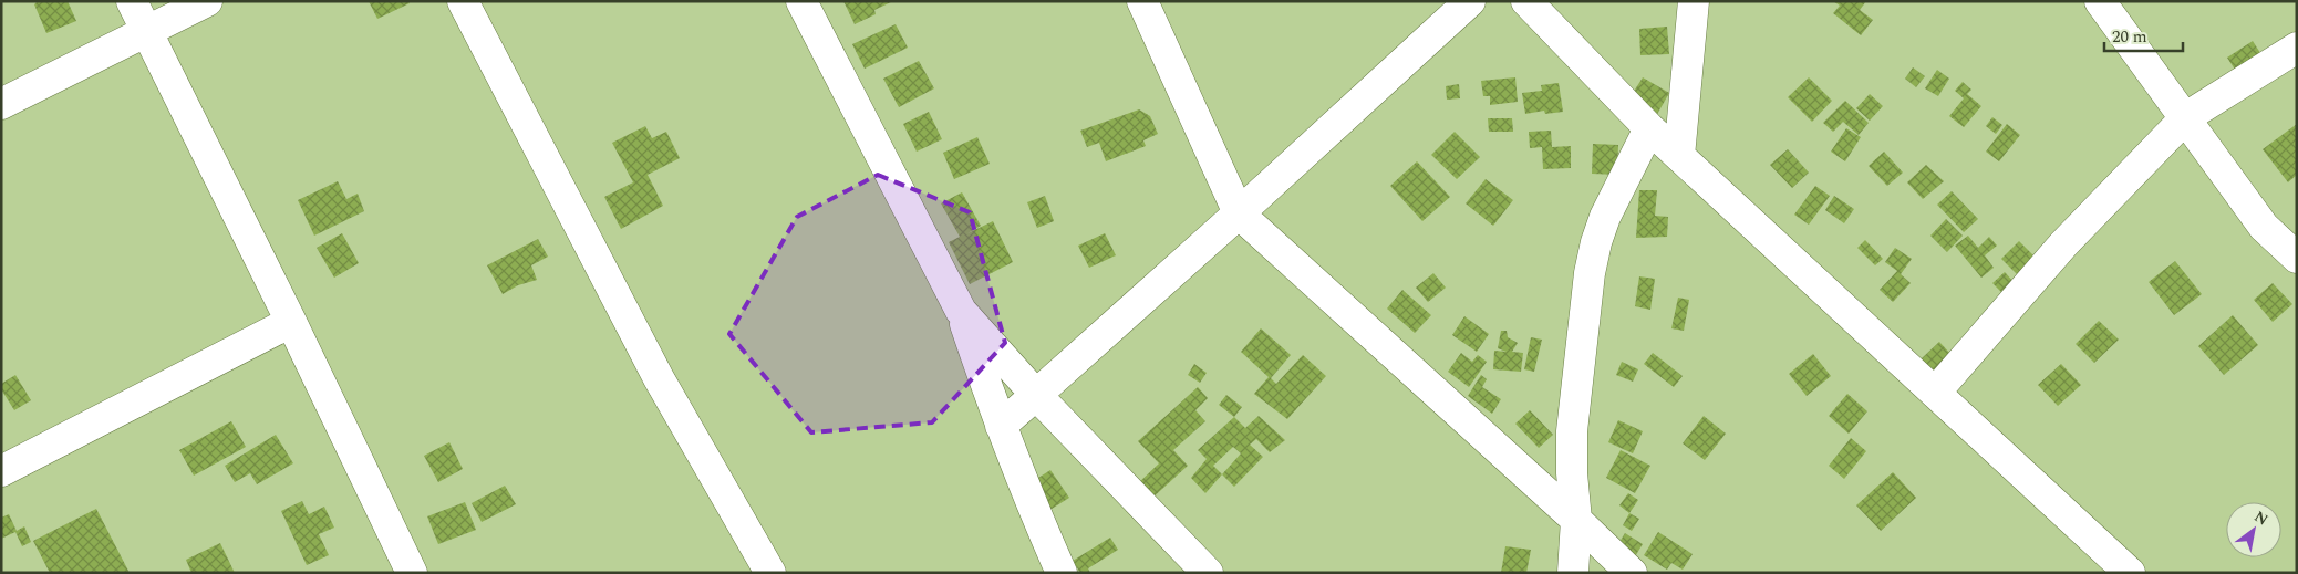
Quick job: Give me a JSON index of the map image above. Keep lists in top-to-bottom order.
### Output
{
  "scale_bar": "20 m",
  "north": "top right"
}
